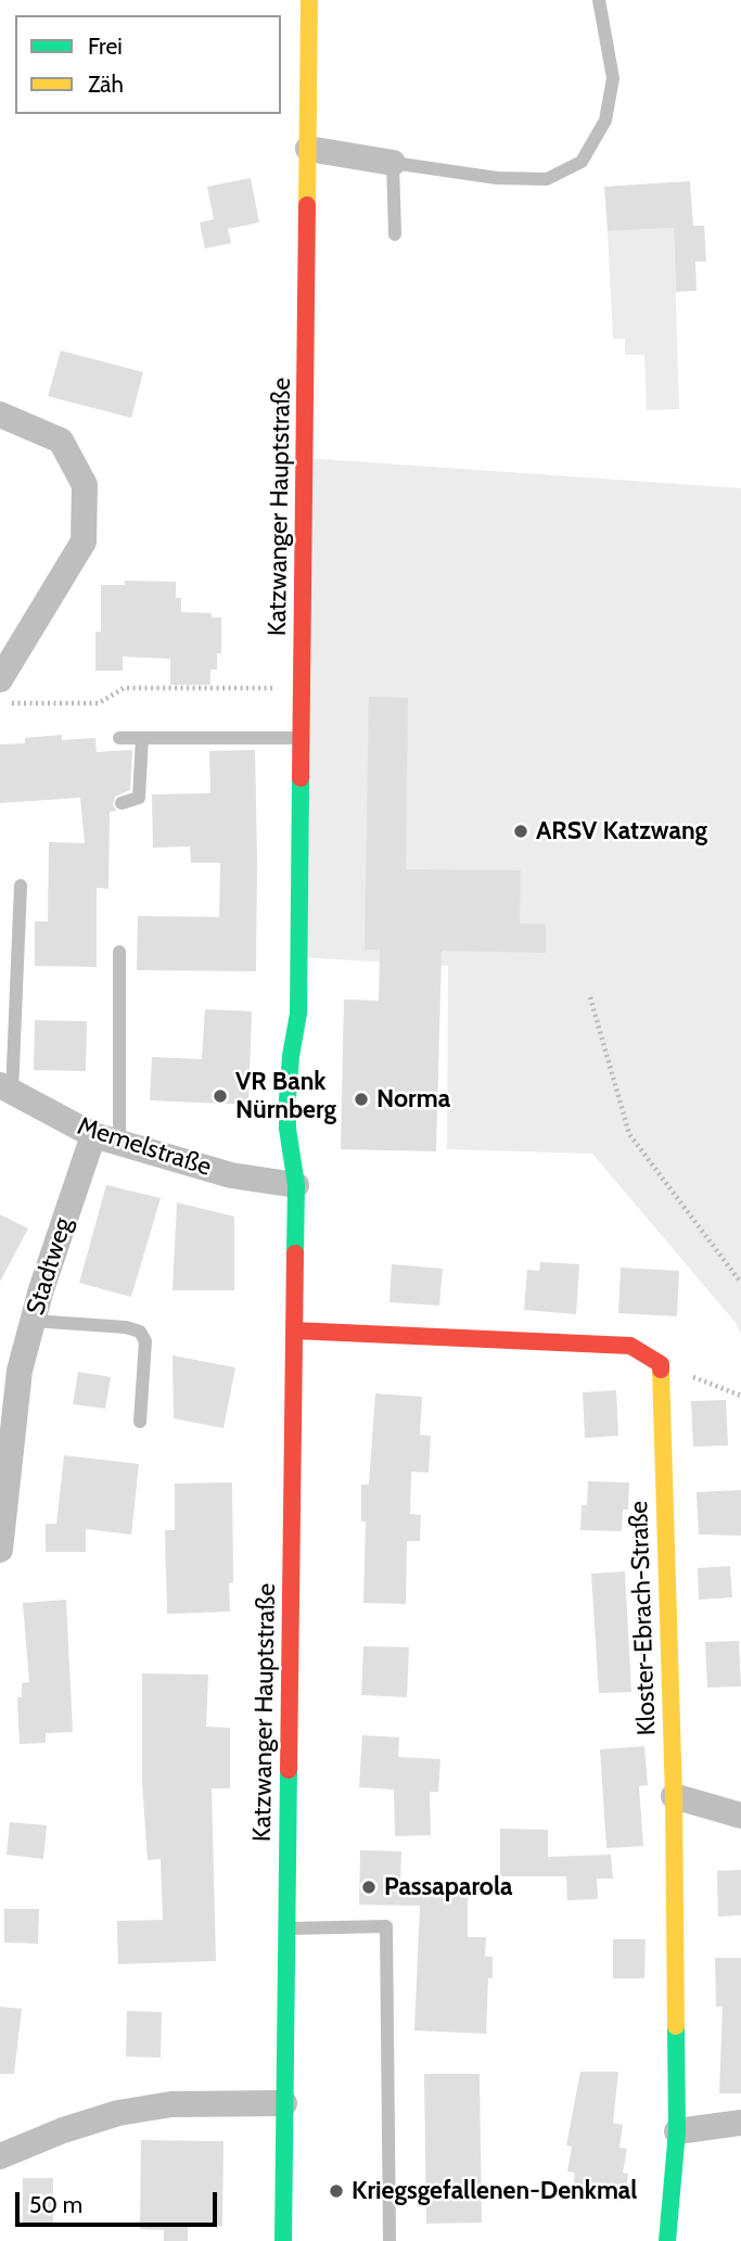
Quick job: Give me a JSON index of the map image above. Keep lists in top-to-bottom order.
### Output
{
  "streets": {
    "main road": ["Katzwanger Hauptstraße", "Kloster-Ebrach-Straße"],
    "street": ["Memelstraße", "Stadtweg"]
  },
  "crossings": [
    ["Katzwanger Hauptstraße", "Memelstraße"],
    ["Memelstraße", "Stadtweg"]
  ],
  "places": [
    "ARSV Katzwang",
    "VR Bank Nürnberg",
    "Norma",
    "Passaparola",
    "Kriegsgefallenen-Denkmal"
  ],
  "legend": ["Frei", "Zäh"],
  "scale_bar": "50 m"
}
